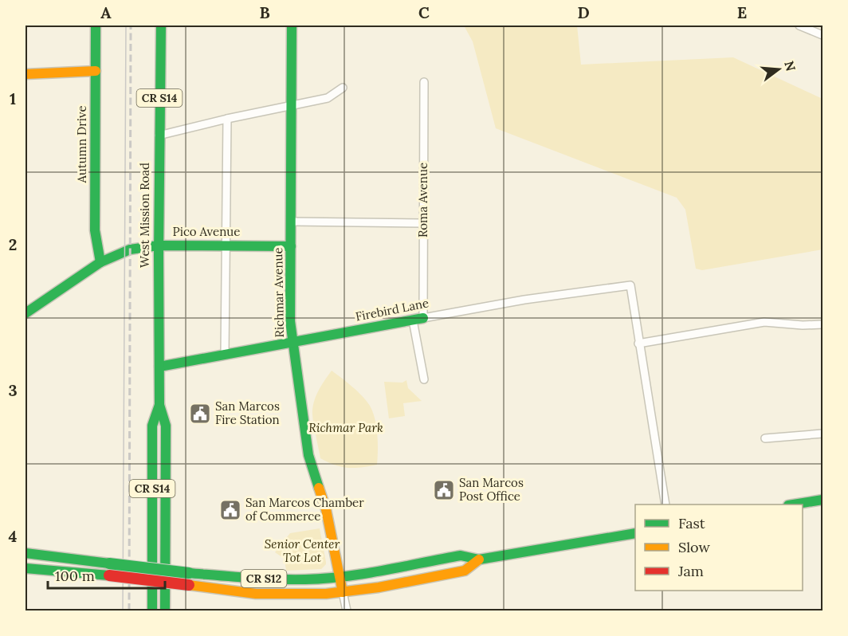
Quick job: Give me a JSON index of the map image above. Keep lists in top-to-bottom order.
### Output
{
  "streets": {
    "main road": [
      "CR S14",
      "Autumn Drive",
      "West Mission Road",
      "Pico Avenue",
      "Richmar Avenue",
      "Firebird Lane",
      "CR S12"
    ],
    "street": ["Roma Avenue"]
  },
  "crossings": [
    ["Autumn Drive", "Pico Avenue"],
    ["Roma Avenue", "Firebird Lane"],
    ["West Mission Road", "Pico Avenue"],
    ["West Mission Road", "Firebird Lane"],
    ["Pico Avenue", "Richmar Avenue"],
    ["Richmar Avenue", "Firebird Lane"],
    ["Richmar Avenue", "CR S12"]
  ],
  "parks": ["Richmar Park", "Senior Center Tot Lot"],
  "places": {
    "public building": ["San Marcos Fire Station", "San Marcos Post Office", "San Marcos Chamber of Commerce"]
  },
  "legend": ["Fast", "Slow", "Jam"],
  "scale_bar": "100 m",
  "north": "right",
  "grid": {
    "columns": [
      "A",
      "B",
      "C",
      "D",
      "E"
    ],
    "rows": [
      "1",
      "2",
      "3",
      "4"
    ]
  }
}
